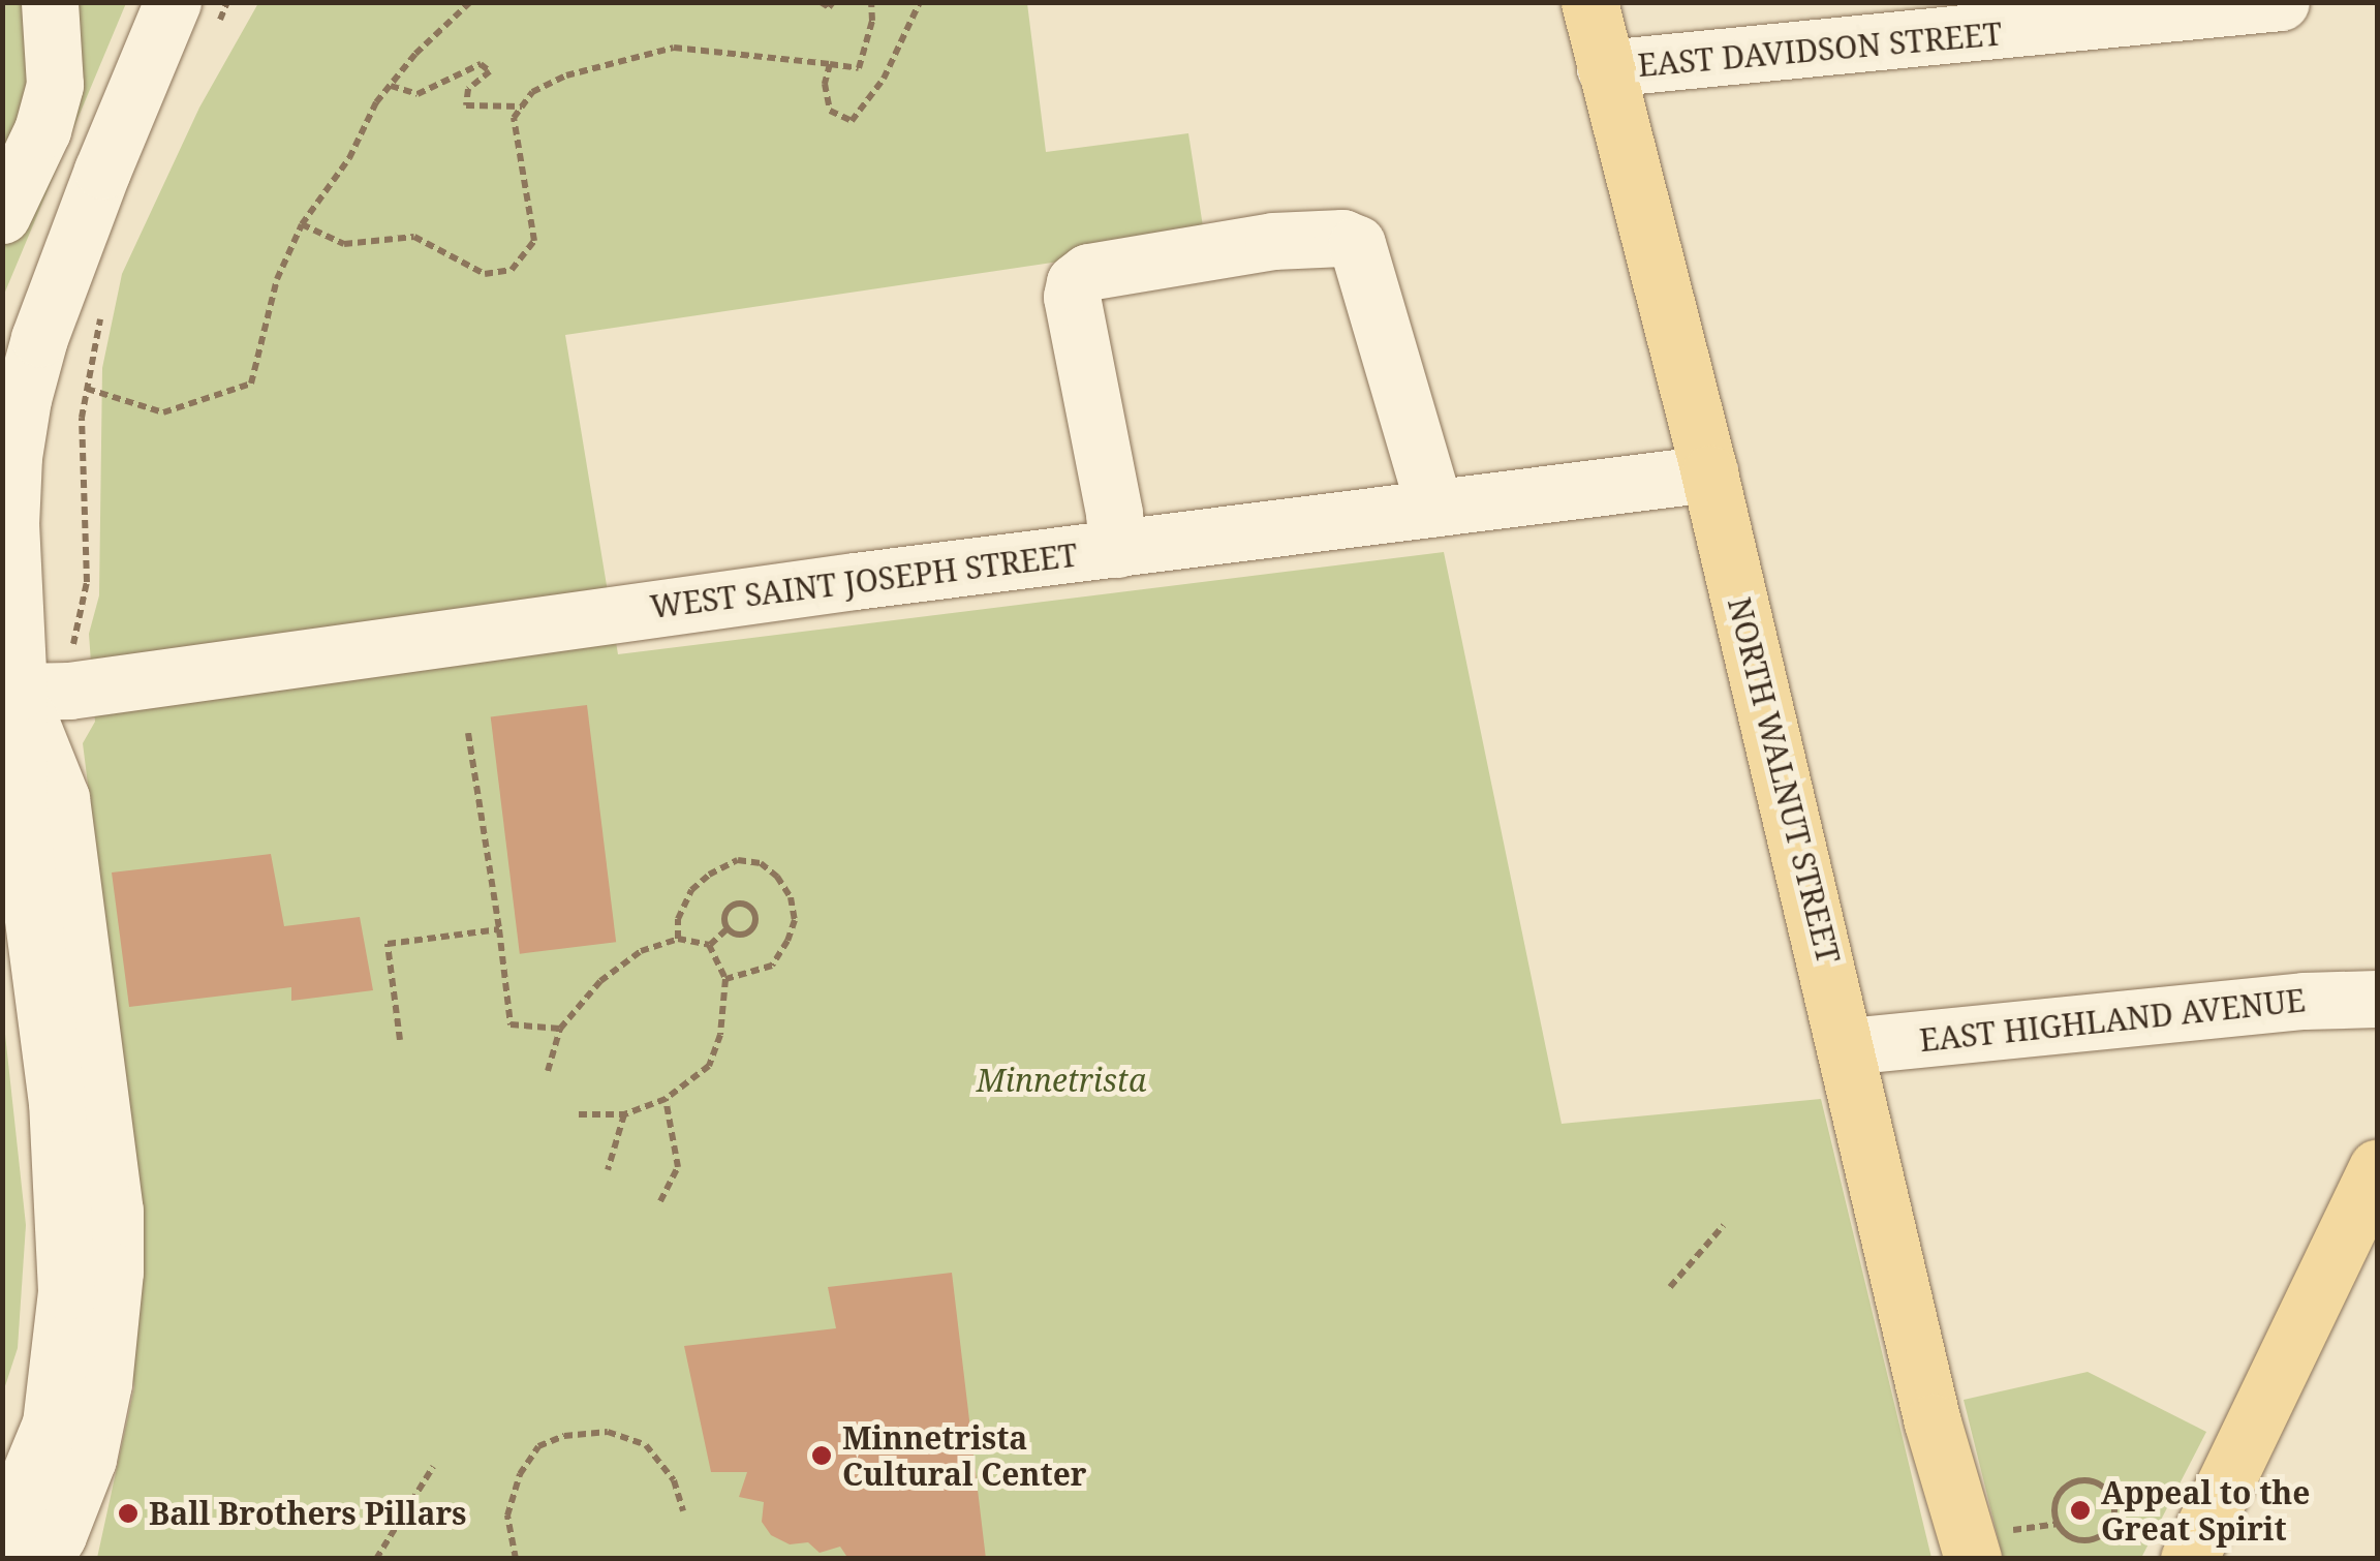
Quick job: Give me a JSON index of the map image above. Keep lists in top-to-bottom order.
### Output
{
  "streets": {
    "main road": ["NORTH WALNUT STREET"],
    "street": ["EAST DAVIDSON STREET", "WEST SAINT JOSEPH STREET", "EAST HIGHLAND AVENUE"]
  },
  "crossings": [
    ["EAST DAVIDSON STREET", "NORTH WALNUT STREET"],
    ["WEST SAINT JOSEPH STREET", "NORTH WALNUT STREET"],
    ["NORTH WALNUT STREET", "EAST HIGHLAND AVENUE"]
  ],
  "parks": ["Minnetrista"],
  "places": ["Minnetrista Cultural Center", "Appeal to the Great Spirit", "Ball Brothers Pillars"]
}
